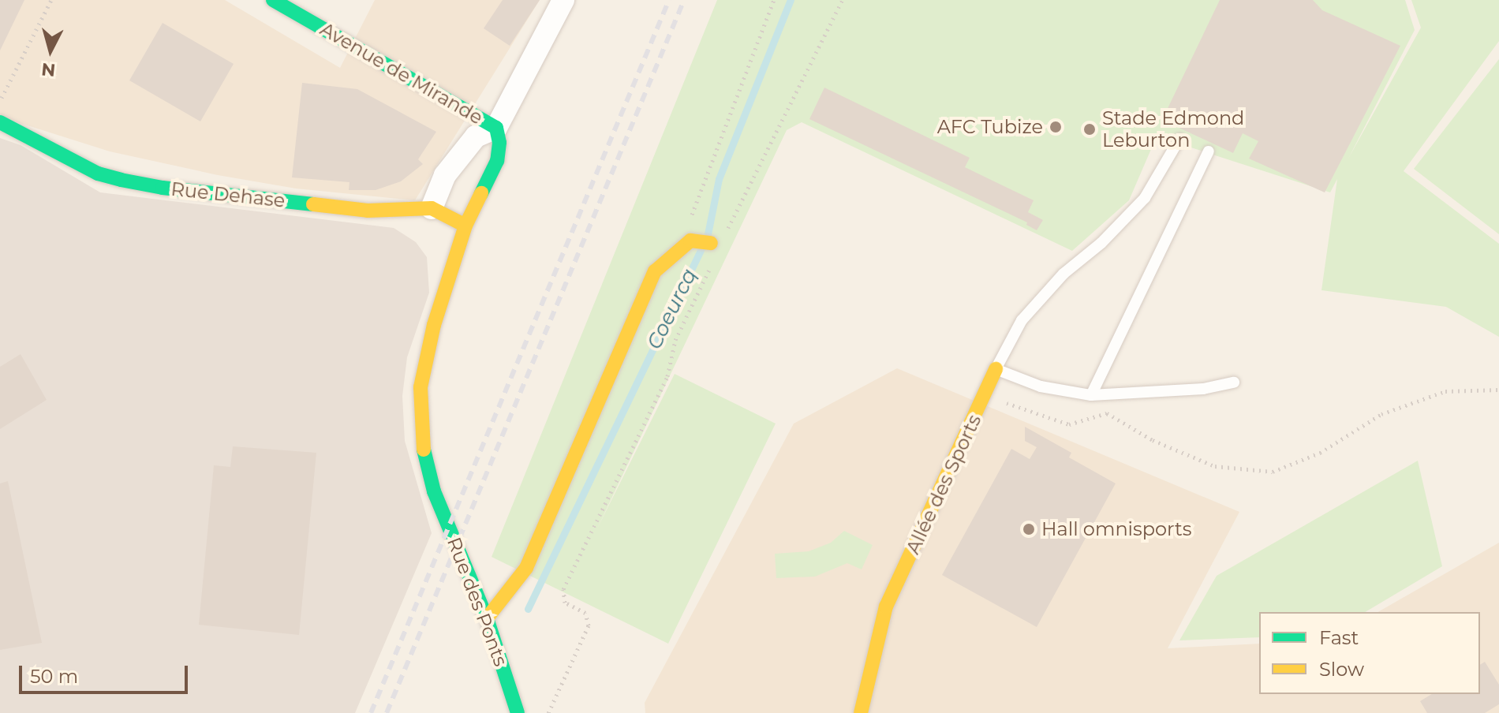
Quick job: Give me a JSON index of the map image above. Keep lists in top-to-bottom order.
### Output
{
  "streets": {
    "street": [
      "Avenue de Mirande",
      "Rue Dehase",
      "Allée des Sports",
      "Rue des Ponts"
    ]
  },
  "crossings": [
    ["Avenue de Mirande", "Rue des Ponts"],
    ["Rue Dehase", "Rue des Ponts"]
  ],
  "water": ["Coeurcq"],
  "places": ["AFC Tubize", "Stade Edmond Leburton", "Hall omnisports"],
  "legend": ["Fast", "Slow"],
  "scale_bar": "50 m",
  "north": "bottom"
}
